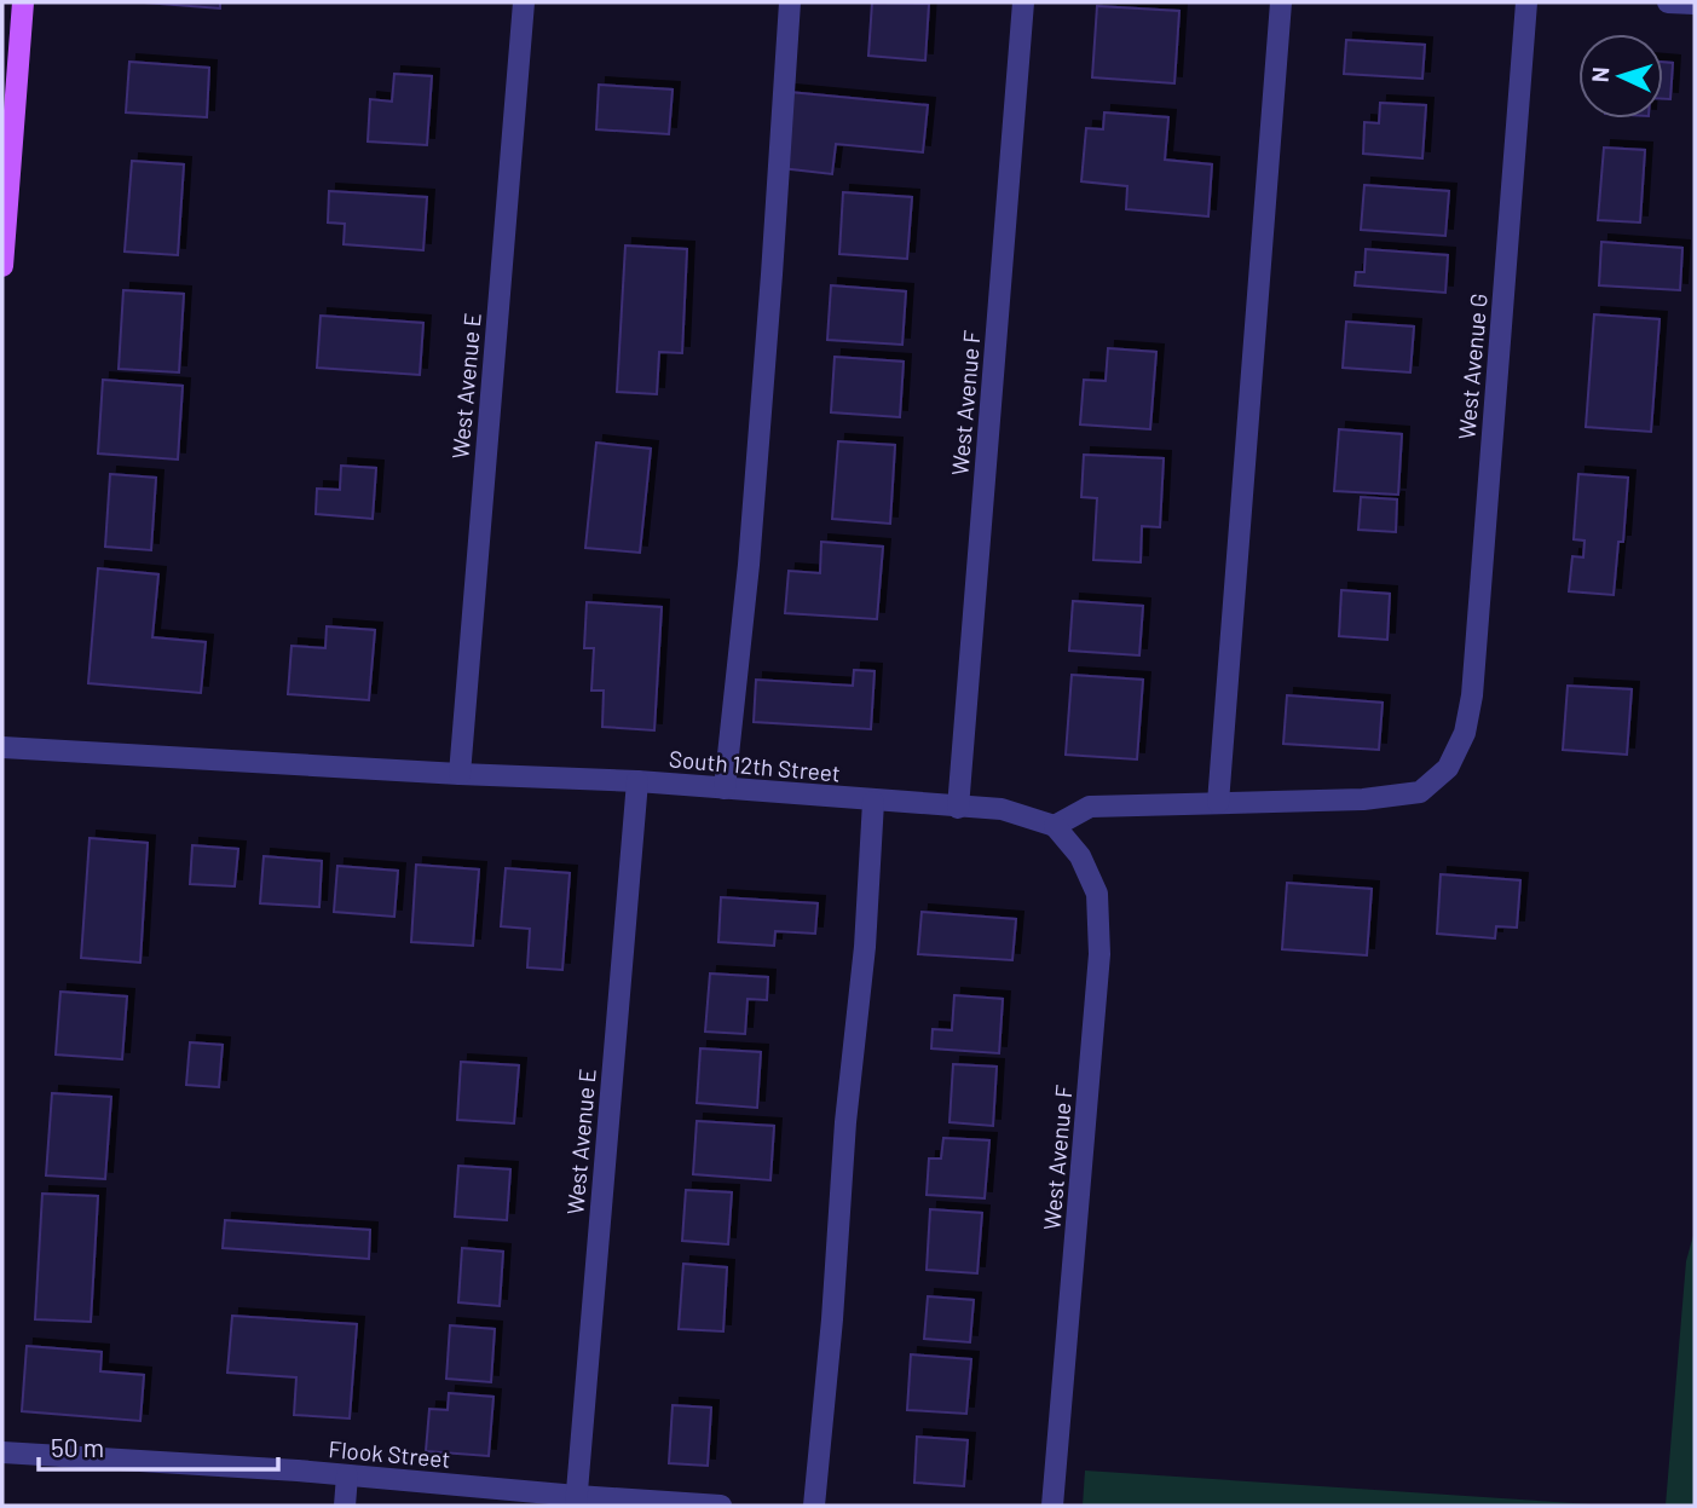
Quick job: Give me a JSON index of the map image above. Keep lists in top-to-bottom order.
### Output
{
  "streets": {
    "street": [
      "West Avenue G",
      "West Avenue E",
      "West Avenue F",
      "South 12th Street",
      "Flook Street"
    ]
  },
  "crossings": [
    ["West Avenue E", "South 12th Street"],
    ["West Avenue E", "Flook Street"],
    ["West Avenue F", "South 12th Street"]
  ],
  "scale_bar": "50 m",
  "north": "left"
}
